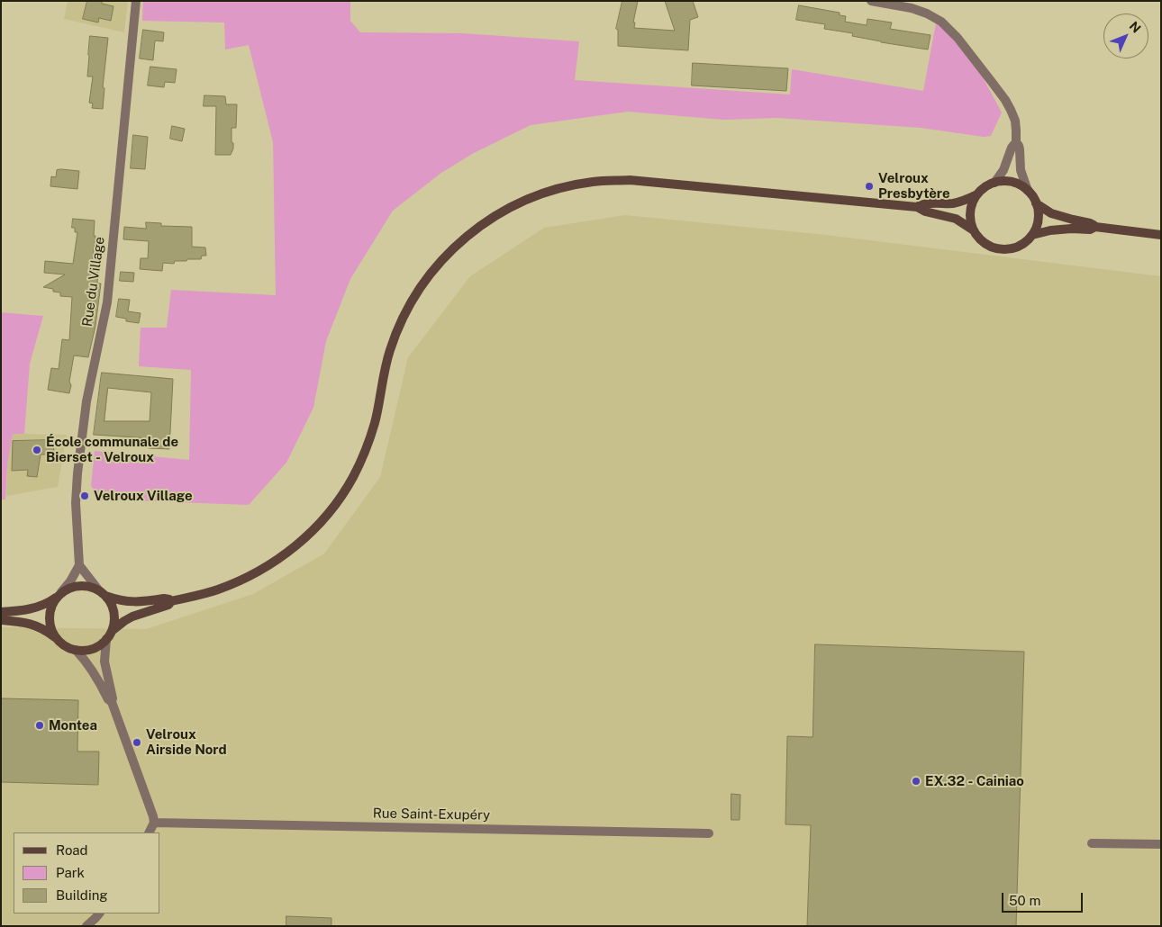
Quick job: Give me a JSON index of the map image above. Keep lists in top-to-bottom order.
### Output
{
  "streets": {
    "street": ["Rue du Village", "Rue Saint-Exupéry"]
  },
  "places": [
    "Velroux Presbytère",
    "École communale de Bierset - Velroux",
    "Velroux Village",
    "Montea",
    "Velroux Airside Nord",
    "EX.32 - Cainiao"
  ],
  "legend": ["Road", "Park", "Building"],
  "scale_bar": "50 m",
  "north": "top right"
}
